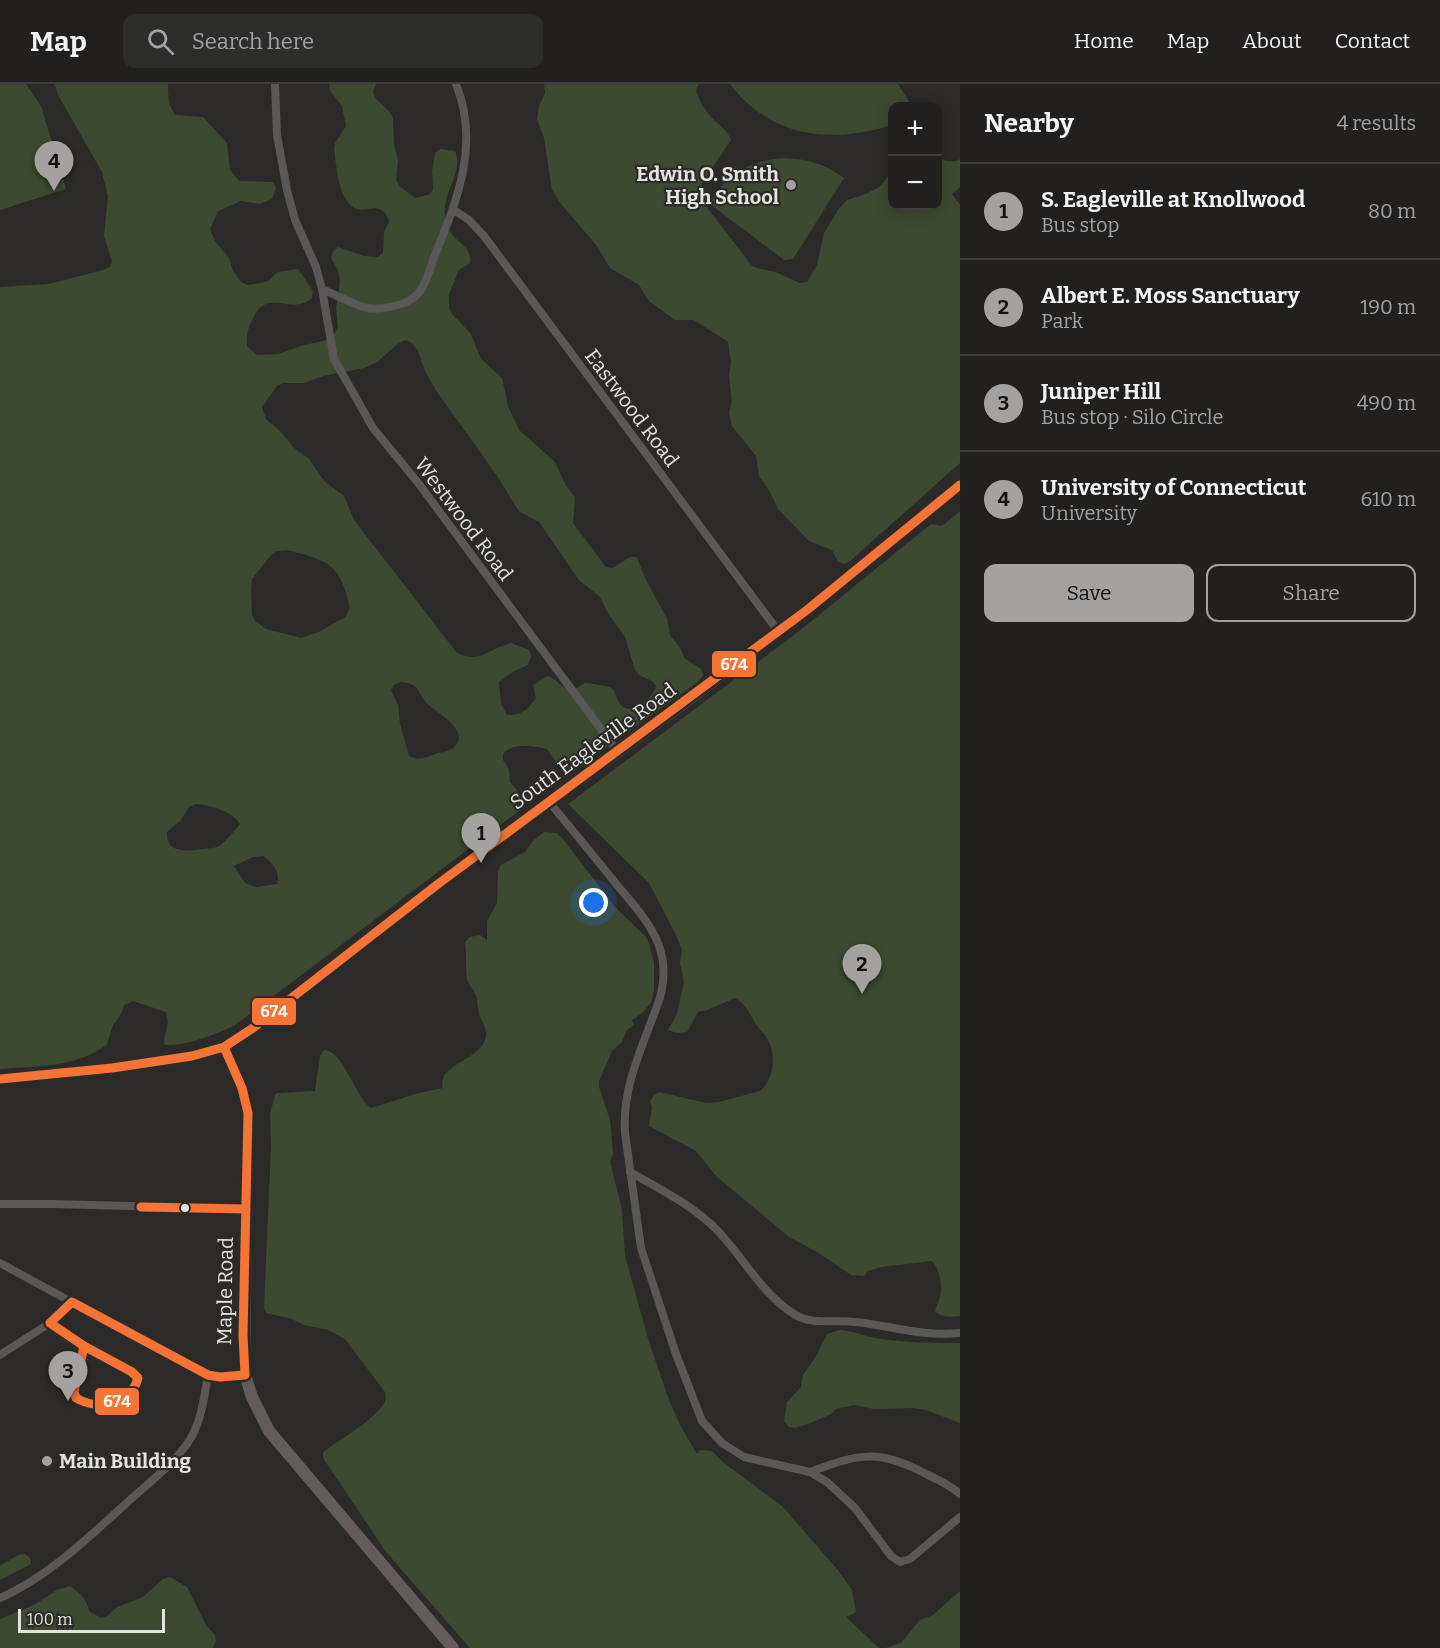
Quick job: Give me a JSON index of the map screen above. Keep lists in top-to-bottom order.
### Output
{
  "streets": {
    "main road": ["South Eagleville Road", "Maple Road"],
    "street": ["Eastwood Road", "Westwood Road"]
  },
  "crossings": [
    ["Eastwood Road", "South Eagleville Road"],
    ["Westwood Road", "South Eagleville Road"],
    ["South Eagleville Road", "Maple Road"]
  ],
  "places": ["Edwin O. Smith High School", "Main Building"],
  "lines": ["transit line 674"],
  "scale_bar": "100 m",
  "page": {
    "header": "Map",
    "search": "Search here",
    "nav": [
      "Home",
      "Map",
      "About",
      "Contact"
    ],
    "heading": ["Nearby", "4 results"],
    "map_buttons": ["+", "−"],
    "pins": [
      "4",
      "1",
      "2",
      "3"
    ],
    "list": [
      {
        "mark": "1",
        "name": "S. Eagleville at Knollwood",
        "note": "Bus stop",
        "value": "80 m"
      },
      {
        "mark": "2",
        "name": "Albert E. Moss Sanctuary",
        "note": "Park",
        "value": "190 m"
      },
      {
        "mark": "3",
        "name": "Juniper Hill",
        "note": "Bus stop · Silo Circle",
        "value": "490 m"
      },
      {
        "mark": "4",
        "name": "University of Connecticut",
        "note": "University",
        "value": "610 m"
      }
    ],
    "buttons": ["Save", "Share"],
    "scale": "100 m"
  }
}
